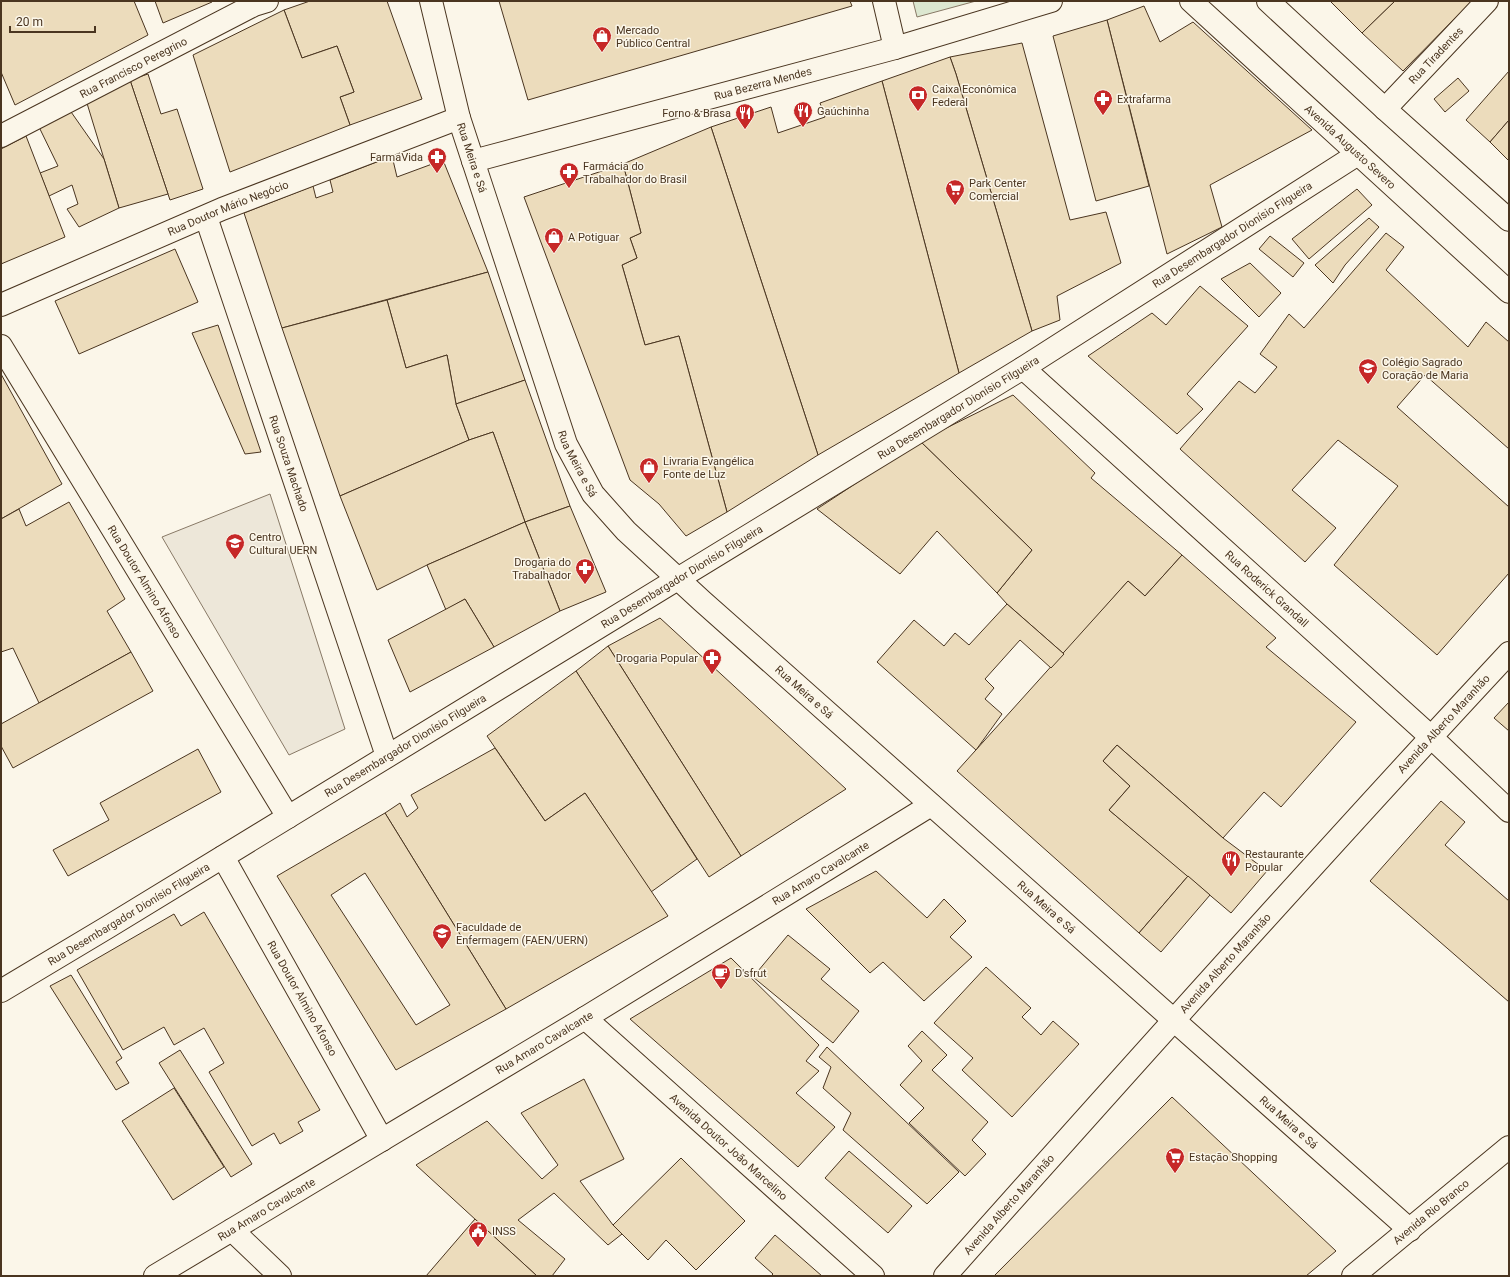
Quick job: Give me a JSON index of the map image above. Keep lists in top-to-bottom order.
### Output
{
  "streets": {
    "street": [
      "Rua Tiradentes",
      "Rua Francisco Peregrino",
      "Rua Bezerra Mendes",
      "Avenida Augusto Severo",
      "Rua Meira e Sá",
      "Rua Doutor Mário Negócio",
      "Rua Desembargador Dionísio Filgueira",
      "Rua Souza Machado",
      "Rua Doutor Almino Afonso",
      "Rua Roderick Grandall",
      "Avenida Alberto Maranhão",
      "Rua Amaro Cavalcante",
      "Avenida Doutor João Marcelino",
      "Avenida Rio Branco"
    ]
  },
  "crossings": [
    ["Rua Bezerra Mendes", "Rua Meira e Sá"],
    ["Avenida Augusto Severo", "Rua Desembargador Dionísio Filgueira"],
    ["Rua Meira e Sá", "Rua Doutor Mário Negócio"],
    ["Rua Meira e Sá", "Rua Desembargador Dionísio Filgueira"],
    ["Rua Meira e Sá", "Avenida Alberto Maranhão"],
    ["Rua Meira e Sá", "Rua Amaro Cavalcante"],
    ["Rua Meira e Sá", "Avenida Rio Branco"],
    ["Rua Doutor Mário Negócio", "Rua Souza Machado"],
    ["Rua Desembargador Dionísio Filgueira", "Rua Souza Machado"],
    ["Rua Desembargador Dionísio Filgueira", "Rua Doutor Almino Afonso"],
    ["Rua Desembargador Dionísio Filgueira", "Rua Roderick Grandall"],
    ["Rua Doutor Almino Afonso", "Rua Amaro Cavalcante"],
    ["Rua Roderick Grandall", "Avenida Alberto Maranhão"],
    ["Rua Amaro Cavalcante", "Avenida Doutor João Marcelino"]
  ],
  "places": {
    "shop": ["Mercado Público Central", "A Potiguar", "Livraria Evangélica Fonte de Luz"],
    "bank": ["Caixa Econômica Federal"],
    "pharmacy": [
      "Extrafarma",
      "FarmaVida",
      "Farmácia do Trabalhador do Brasil",
      "Drogaria do Trabalhador",
      "Drogaria Popular"
    ],
    "restaurant": ["Gaúchinha", "Forno & Brasa", "Restaurante Popular"],
    "supermarket": ["Park Center Comercial", "Estação Shopping"],
    "school or university": ["Colégio Sagrado Coração de Maria", "Centro Cultural UERN", "Faculdade de Enfermagem (FAEN/UERN)"],
    "cafe": ["D'sfrut"],
    "public building": ["INSS"]
  },
  "scale_bar": "20 m"
}
